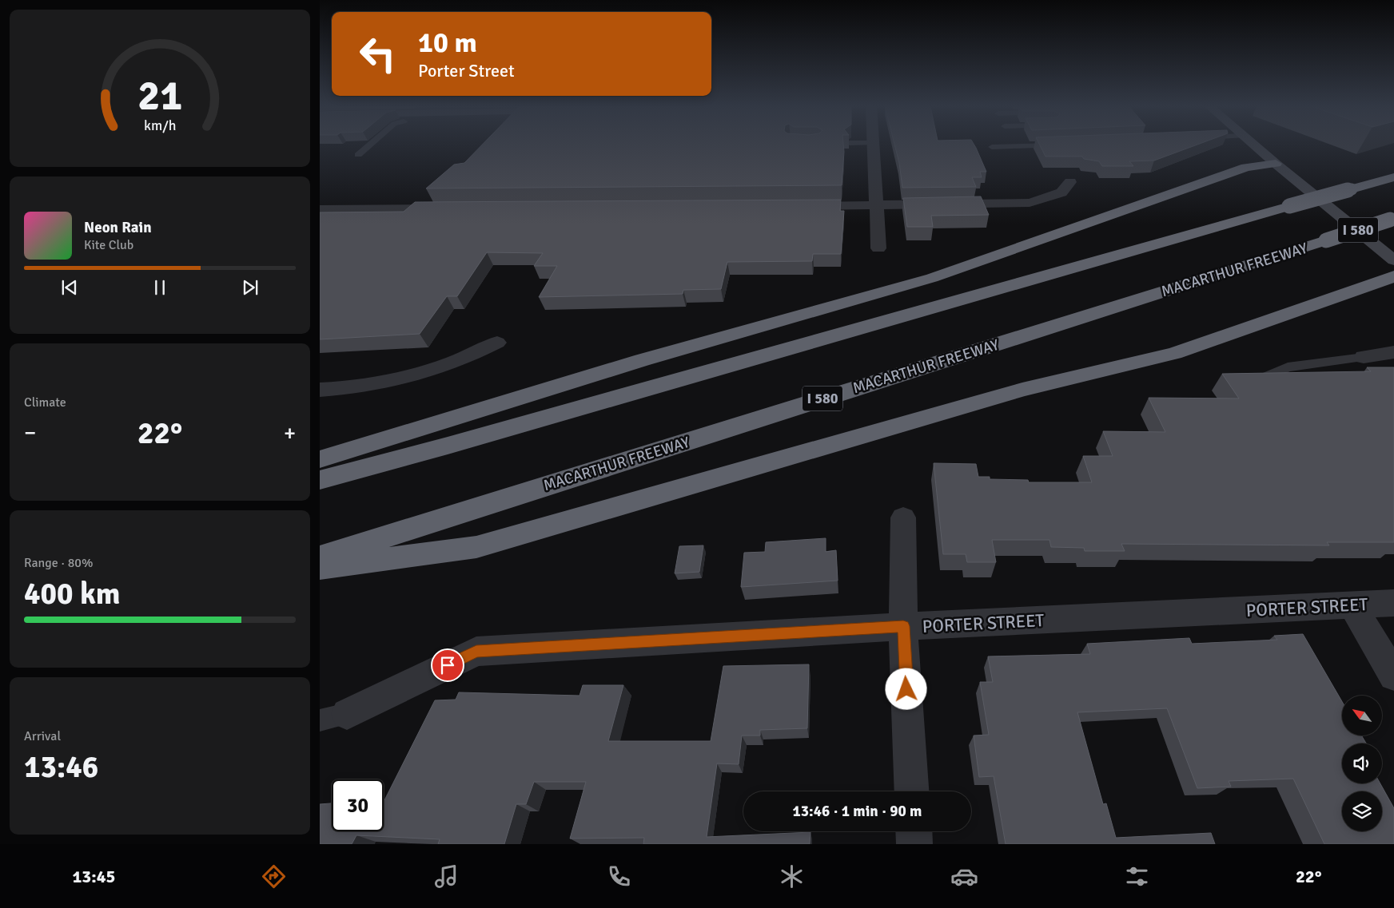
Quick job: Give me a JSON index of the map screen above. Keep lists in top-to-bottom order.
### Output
{
  "streets": {
    "highway": ["I 580", "MACARTHUR FREEWAY"],
    "street": ["PORTER STREET"]
  },
  "north": "top left",
  "page": {
    "turn": ["10 m", "Porter Street"],
    "song": ["Neon Rain", "Kite Club"],
    "tile": [
      "Climate",
      ["Range · 80%", "400 km"],
      ["Arrival", "13:46"]
    ],
    "heat": ["−", "22°", "+"],
    "limit": "30",
    "trip": "13:46 · 1 min · 90 m",
    "tabs": ["13:45", "22°"],
    "gauge": ["21", "km/h"]
  }
}
